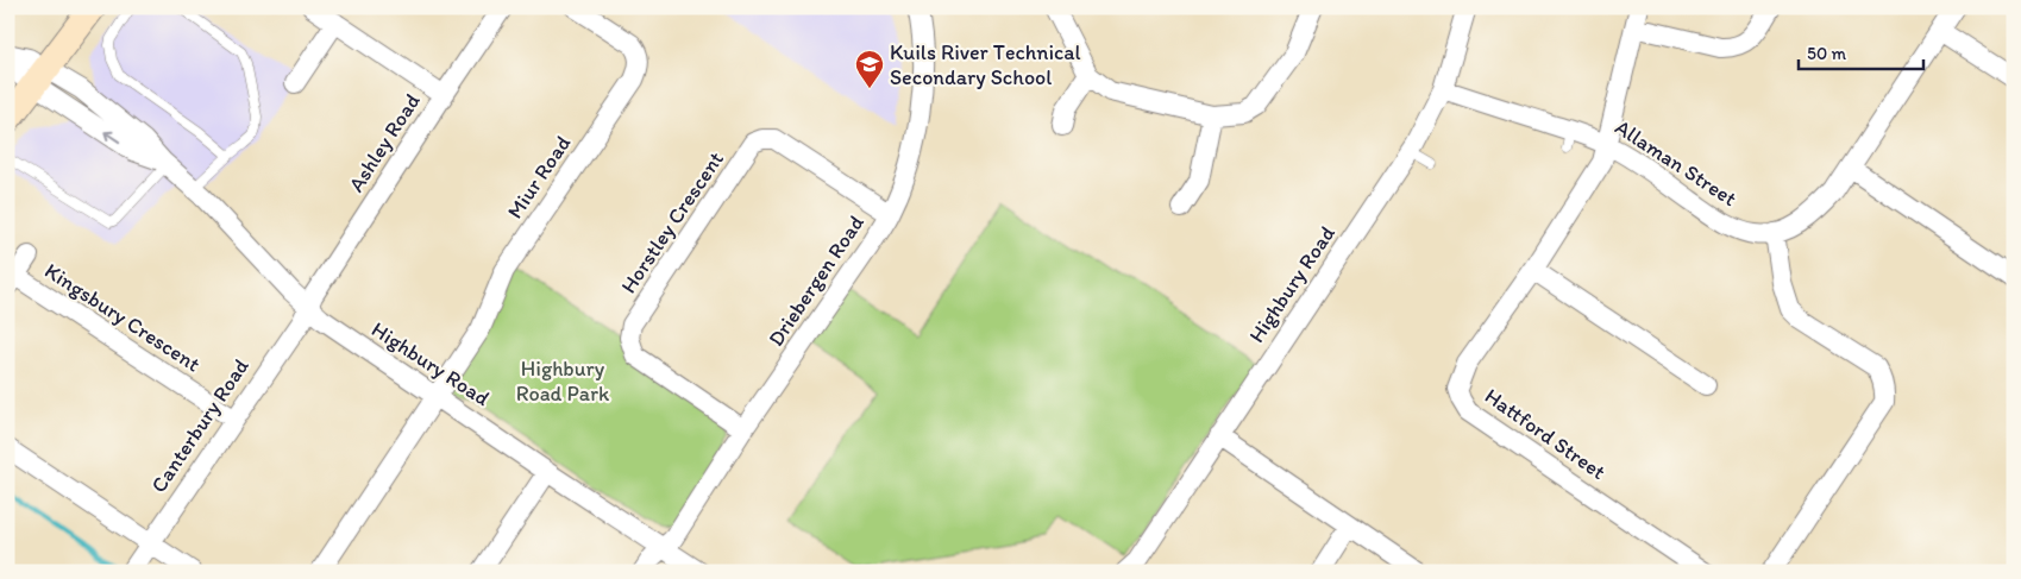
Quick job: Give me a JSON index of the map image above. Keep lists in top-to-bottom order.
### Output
{
  "streets": {
    "street": [
      "Ashley Road",
      "Allaman Street",
      "Miur Road",
      "Horstley Crescent",
      "Driebergen Road",
      "Highbury Road",
      "Kingsbury Crescent",
      "Canterbury Road",
      "Hattford Street"
    ]
  },
  "crossings": [
    ["Ashley Road", "Highbury Road"],
    ["Ashley Road", "Canterbury Road"],
    ["Allaman Street", "Highbury Road"],
    ["Allaman Street", "Hattford Street"],
    ["Miur Road", "Highbury Road"],
    ["Horstley Crescent", "Driebergen Road"],
    ["Driebergen Road", "Highbury Road"],
    ["Highbury Road", "Canterbury Road"],
    ["Kingsbury Crescent", "Canterbury Road"]
  ],
  "parks": ["Highbury Road Park"],
  "places": {
    "school or university": ["Kuils River Technical Secondary School"]
  },
  "scale_bar": "50 m"
}
